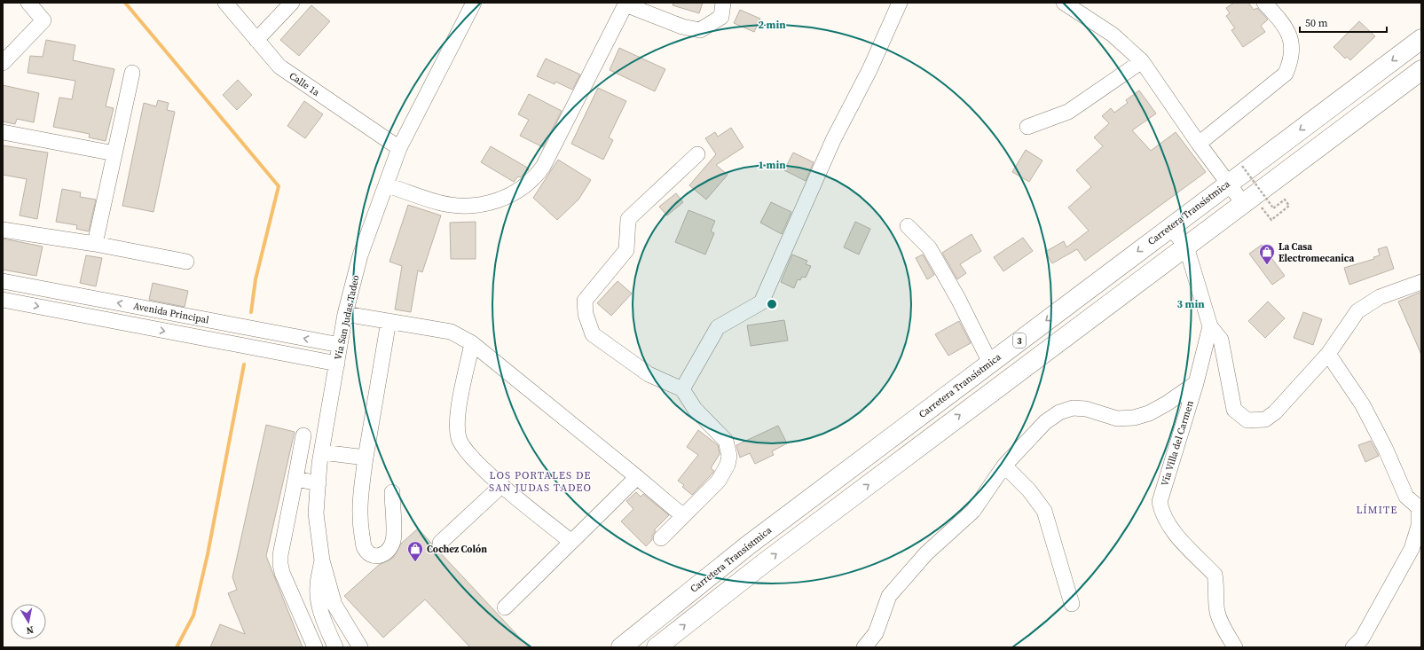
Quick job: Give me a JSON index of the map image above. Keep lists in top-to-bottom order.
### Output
{
  "streets": {
    "main road": ["Carretera Transístmica", "3"],
    "street": [
      "Calle 1a",
      "Avenida Principal",
      "Vía San Judas Tadeo",
      "Vía Villa del Carmen"
    ]
  },
  "crossings": [
    ["Calle 1a", "Vía San Judas Tadeo"],
    ["Avenida Principal", "Vía San Judas Tadeo"]
  ],
  "districts": ["LOS PORTALES DE SAN JUDAS TADEO", "LÍMITE"],
  "places": {
    "shop": ["La Casa Electromecanica", "Cochez Colón"]
  },
  "scale_bar": "50 m",
  "north": "bottom",
  "rings": ["2 min", "1 min", "3 min"]
}
